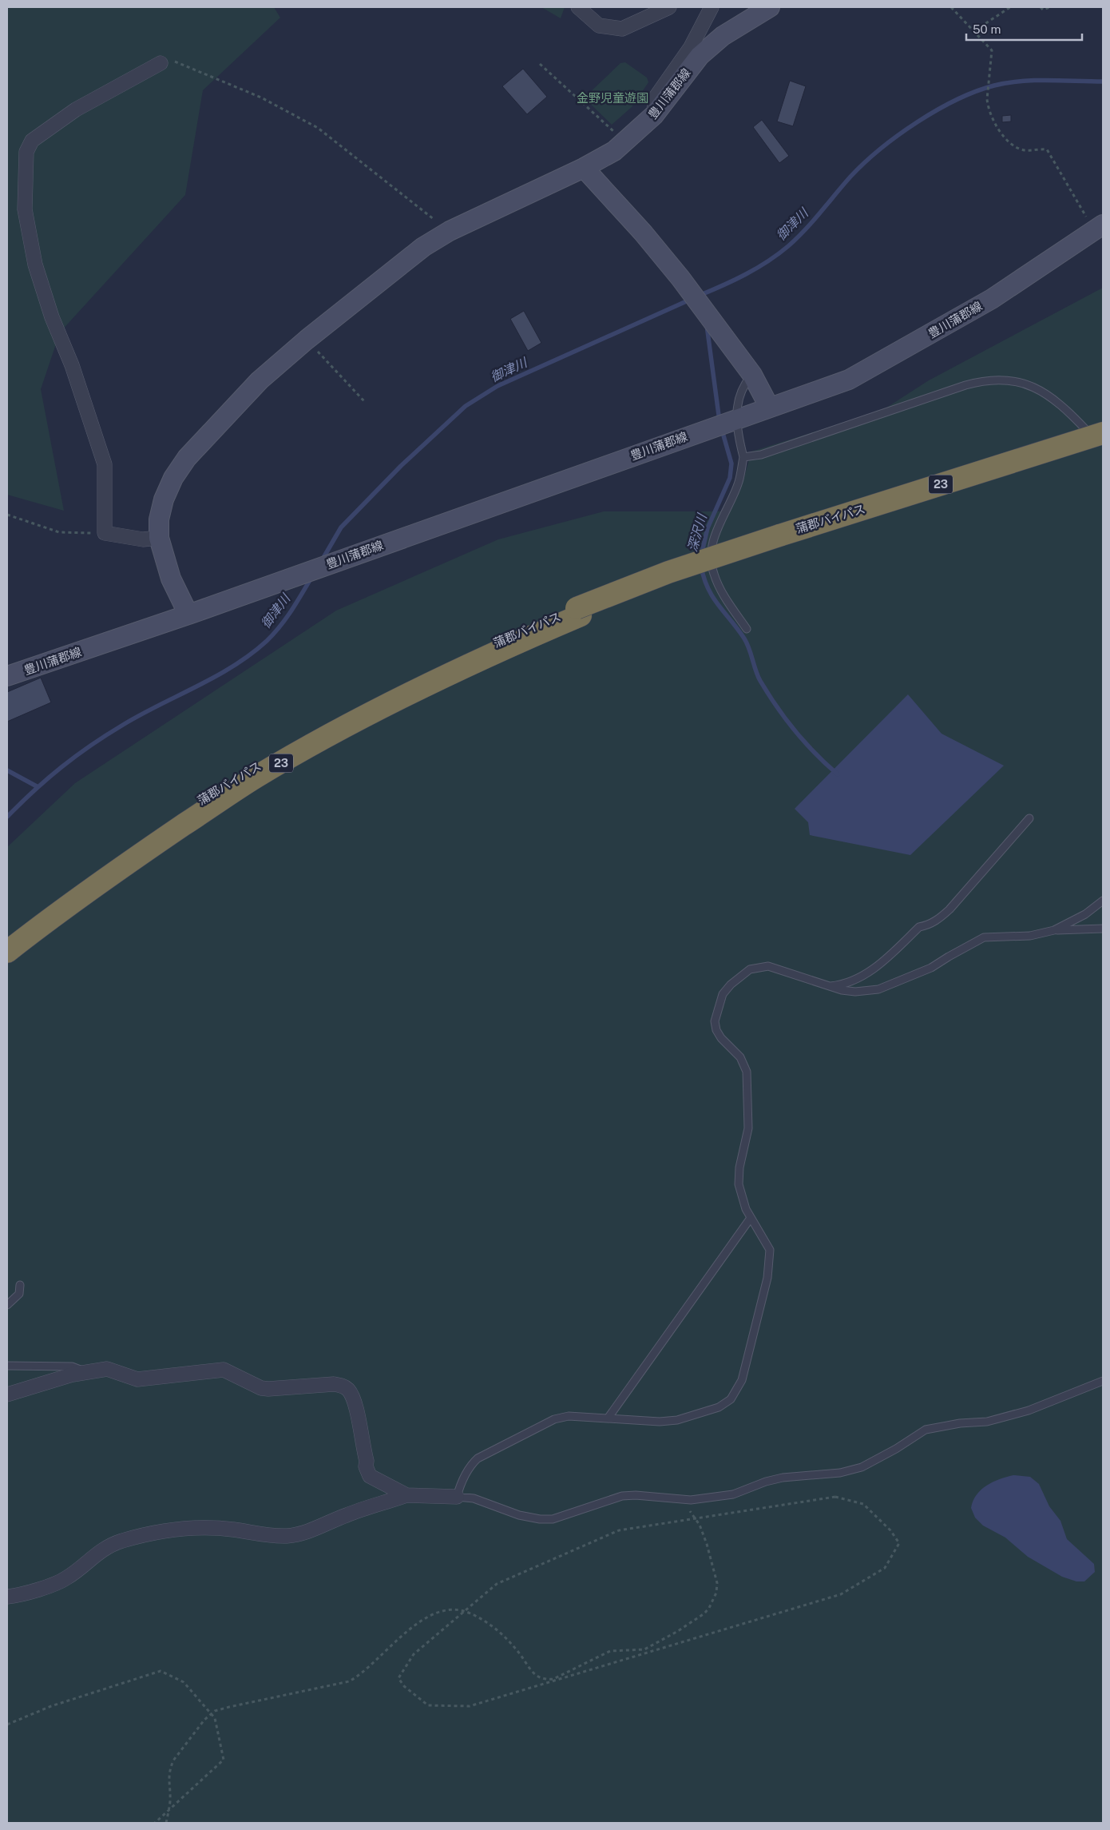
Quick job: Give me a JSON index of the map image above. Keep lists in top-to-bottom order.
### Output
{
  "streets": {
    "highway": ["23", "蒲郡バイパス"],
    "main road": ["豊川蒲郡線"]
  },
  "water": ["御津川", "深沢川"],
  "parks": ["金野児童遊園"],
  "scale_bar": "50 m"
}
